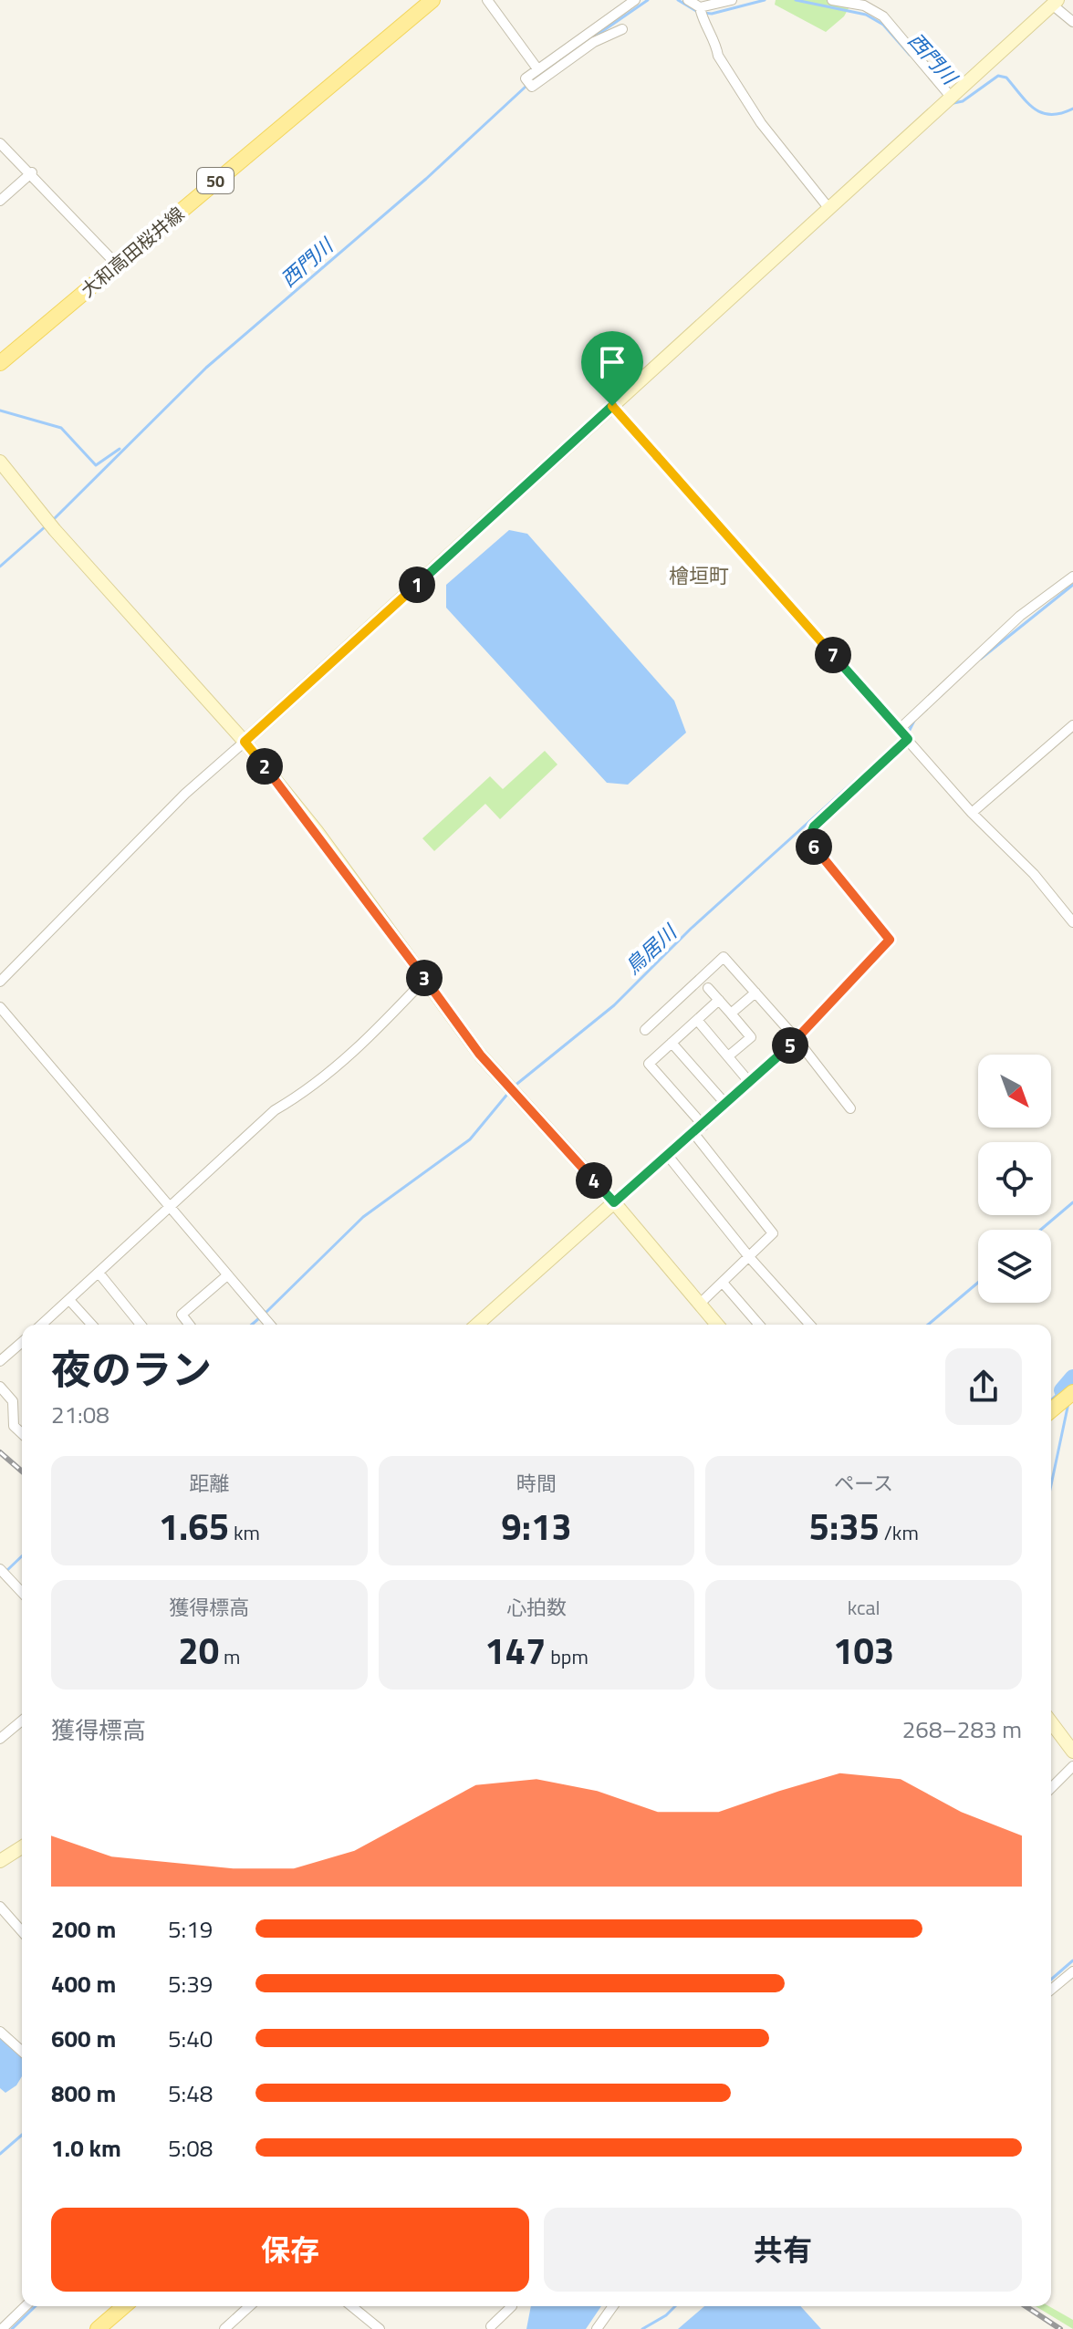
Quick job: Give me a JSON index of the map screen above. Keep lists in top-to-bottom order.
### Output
{
  "streets": {
    "main road": ["50", "大和高田桜井線"]
  },
  "districts": ["檜垣町"],
  "water": ["西門川", "鳥居川"],
  "north": "bottom right",
  "page": {
    "pins": [
      "1",
      "7",
      "2",
      "6",
      "3",
      "5",
      "4"
    ],
    "heading": ["夜のラン", "21:08"],
    "stats": [
      ["距離", "1.65 km"],
      ["時間", "9:13"],
      ["ペース", "5:35 /km"],
      ["獲得標高", "20 m"],
      ["心拍数", "147 bpm"],
      ["kcal", "103"]
    ],
    "chart": ["獲得標高", "268–283 m"],
    "list": [
      {
        "name": "200 m",
        "note": "5:19"
      },
      {
        "name": "400 m",
        "note": "5:39"
      },
      {
        "name": "600 m",
        "note": "5:40"
      },
      {
        "name": "800 m",
        "note": "5:48"
      },
      {
        "name": "1.0 km",
        "note": "5:08"
      }
    ],
    "buttons": ["保存", "共有"]
  }
}
